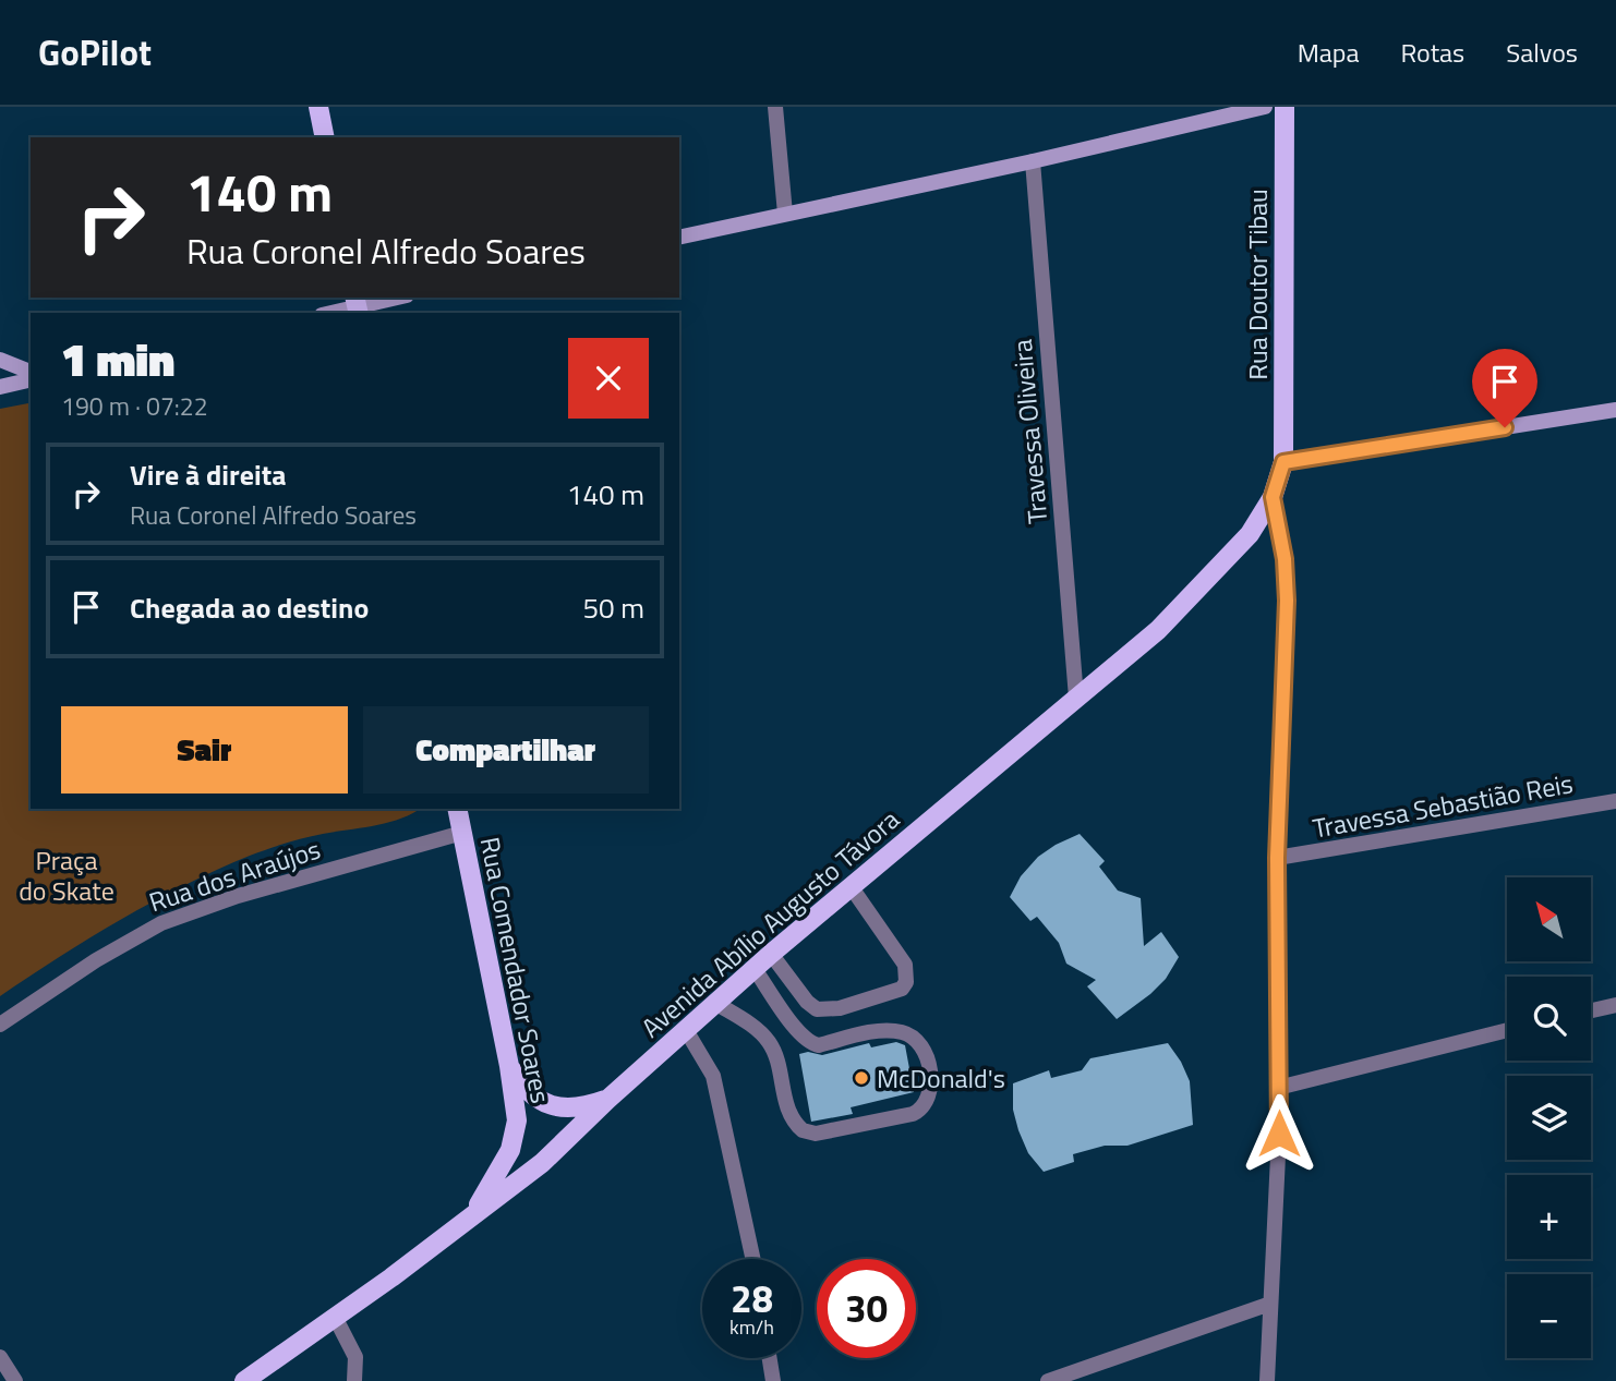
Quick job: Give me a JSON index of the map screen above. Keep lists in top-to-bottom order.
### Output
{
  "streets": {
    "main road": ["Rua Doutor Tibau", "Avenida Abílio Augusto Távora", "Rua Comendador Soares"],
    "street": ["Travessa Oliveira", "Travessa Sebastião Reis", "Rua dos Araújos"]
  },
  "crossings": [
    ["Rua Doutor Tibau", "Avenida Abílio Augusto Távora"],
    ["Travessa Oliveira", "Avenida Abílio Augusto Távora"],
    ["Rua dos Araújos", "Rua Comendador Soares"],
    ["Avenida Abílio Augusto Távora", "Rua Comendador Soares"]
  ],
  "parks": ["Praça do Skate"],
  "places": ["McDonald's"],
  "north": "top left",
  "page": {
    "header": "GoPilot",
    "nav": ["Mapa", "Rotas", "Salvos"],
    "turn": ["140 m", "Rua Coronel Alfredo Soares"],
    "heading": ["1 min", "190 m · 07:22"],
    "list": [
      {
        "name": "Vire à direita",
        "note": "Rua Coronel Alfredo Soares",
        "value": "140 m"
      },
      {
        "name": "Chegada ao destino",
        "value": "50 m"
      }
    ],
    "buttons": ["Sair", "Compartilhar"],
    "map_buttons": ["+", "−"],
    "speed": "28 km/h",
    "limit": "30"
  }
}
